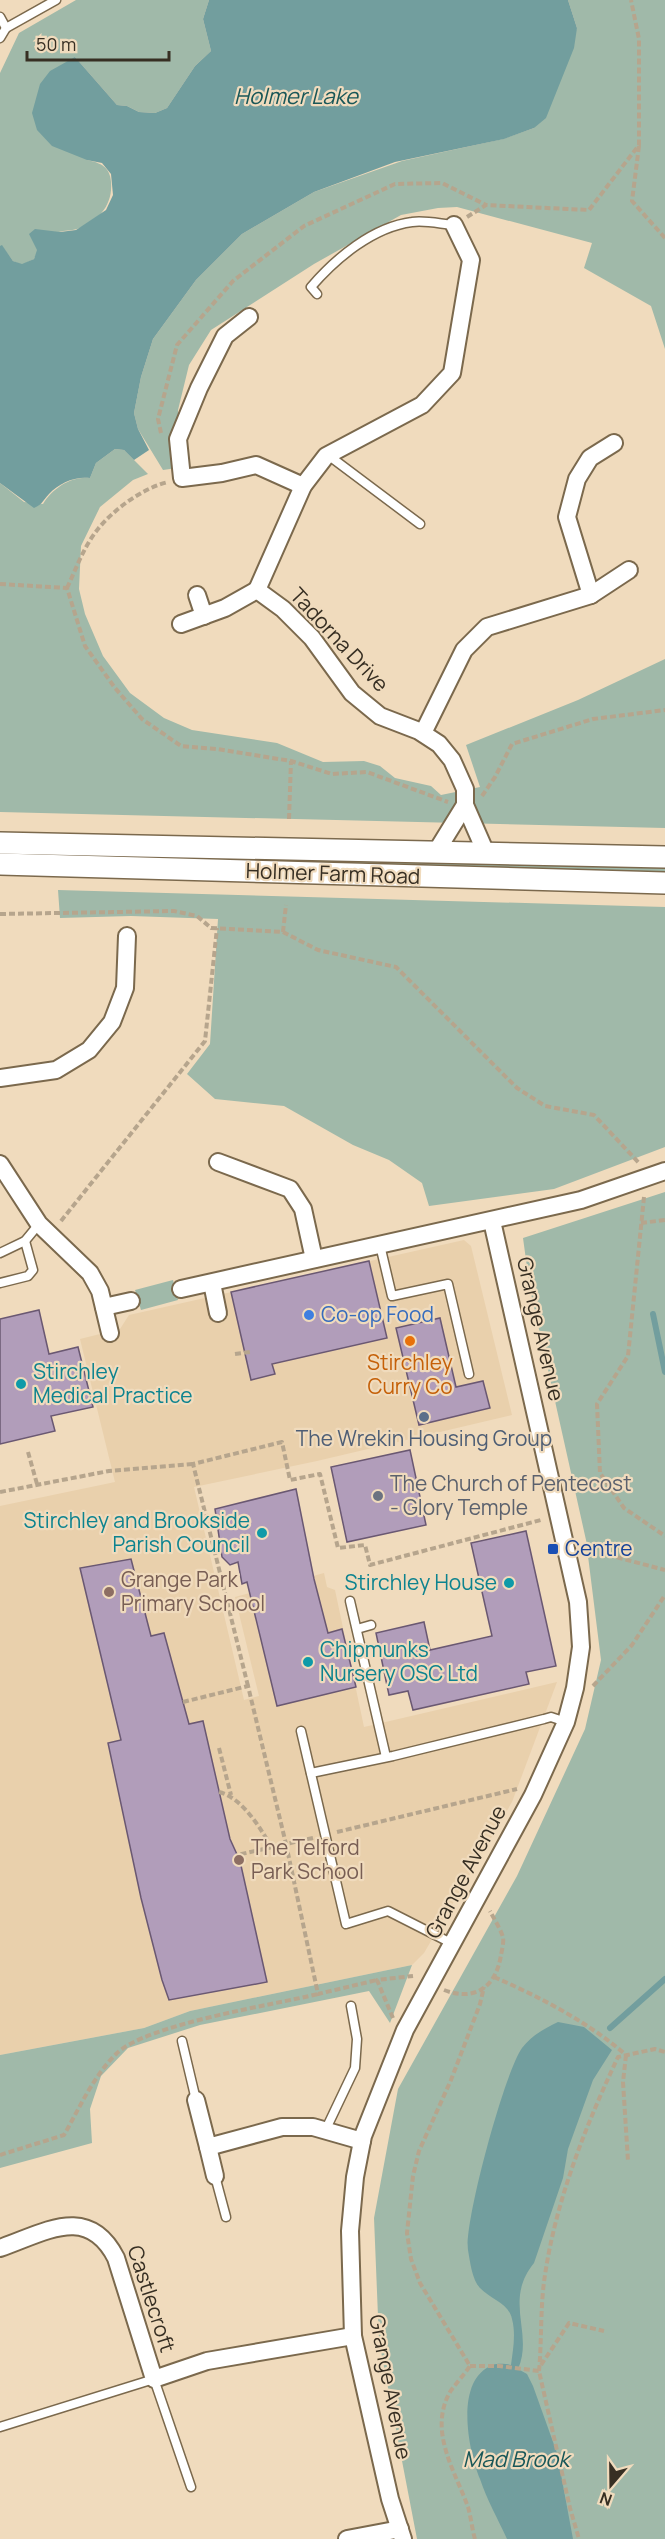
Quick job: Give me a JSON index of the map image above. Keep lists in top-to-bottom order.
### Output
{
  "streets": {
    "street": [
      "Tadorna Drive",
      "Holmer Farm Road",
      "Grange Avenue",
      "Castlecroft"
    ]
  },
  "crossings": [
    ["Tadorna Drive", "Holmer Farm Road"],
    ["Grange Avenue", "Castlecroft"]
  ],
  "water": ["Holmer Lake", "Mad Brook"],
  "places": {
    "other": [
      "Co-op Food",
      "Stirchley Curry Co",
      "Stirchley Medical Practice",
      "The Wrekin Housing Group",
      "The Church of Pentecost - Glory Temple",
      "Stirchley and Brookside Parish Council",
      "Stirchley House",
      "Grange Park Primary School",
      "Chipmunks Nursery OSC Ltd",
      "The Telford Park School"
    ],
    "transit": ["Centre"]
  },
  "scale_bar": "50 m",
  "north": "bottom"
}
